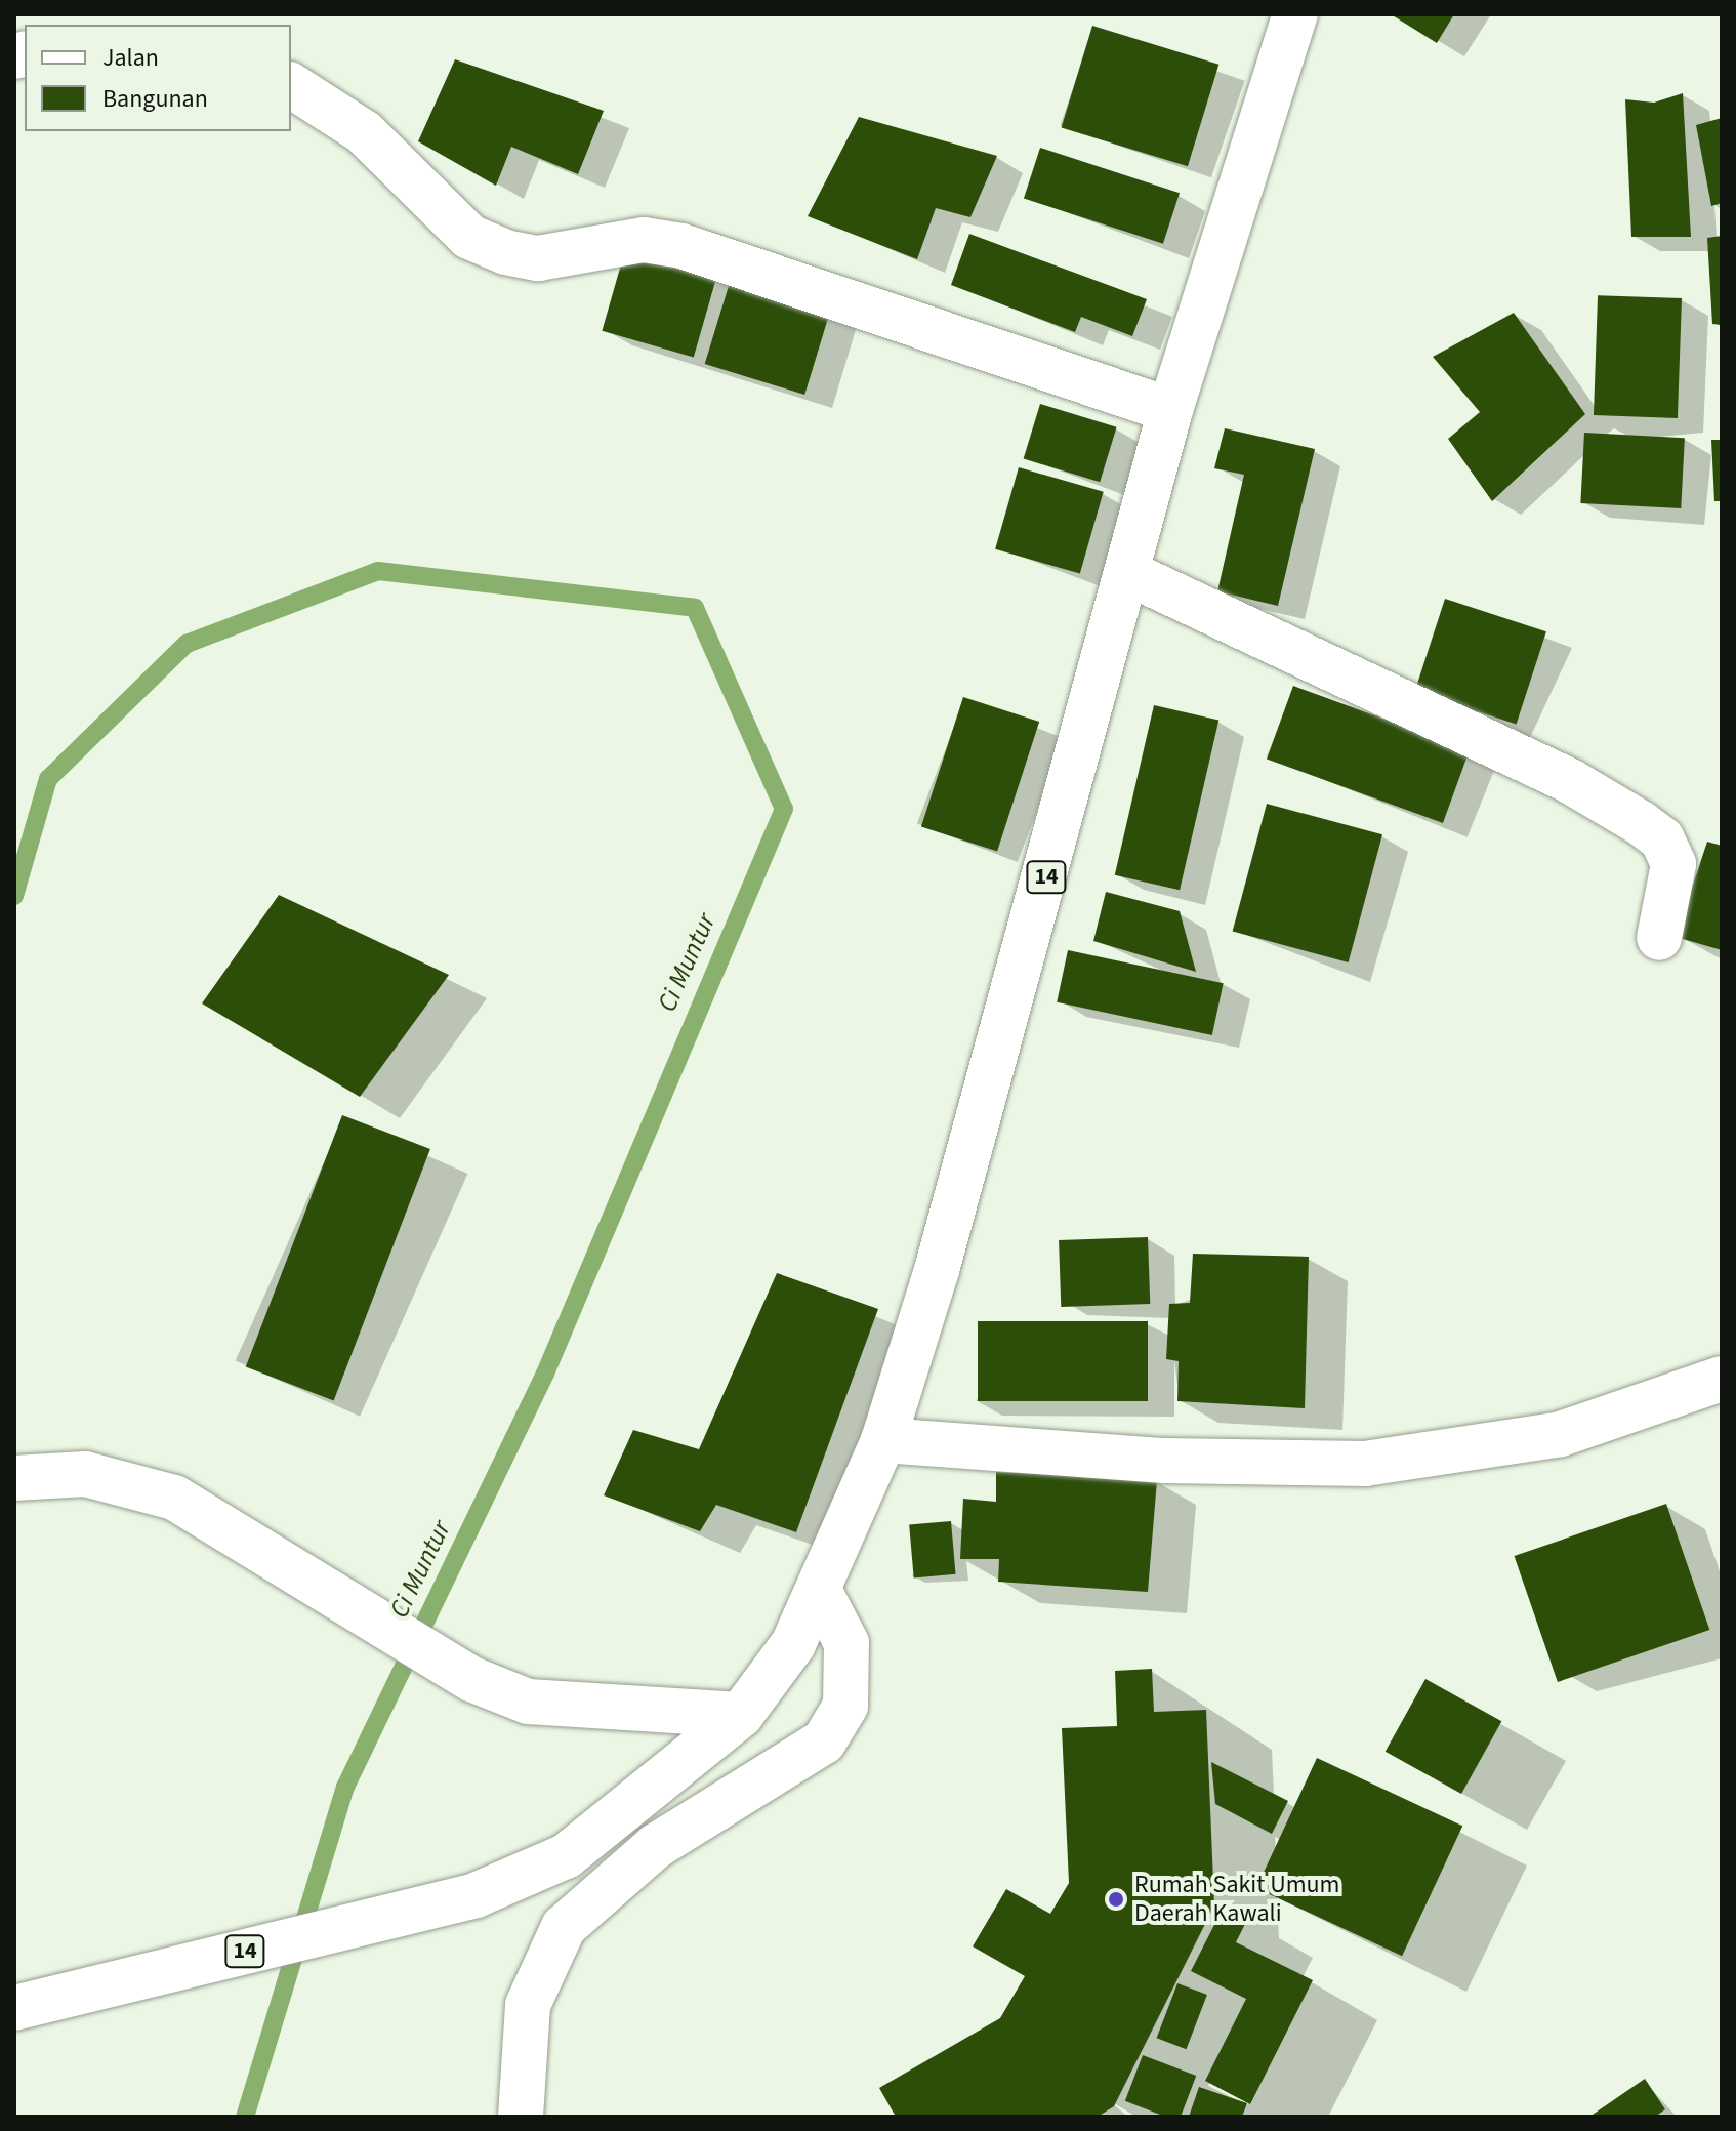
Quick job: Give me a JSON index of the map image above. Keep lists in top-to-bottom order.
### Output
{
  "streets": {
    "main road": ["14"]
  },
  "water": ["Ci Muntur"],
  "places": ["Rumah Sakit Umum Daerah Kawali"],
  "legend": ["Jalan", "Bangunan"]
}
